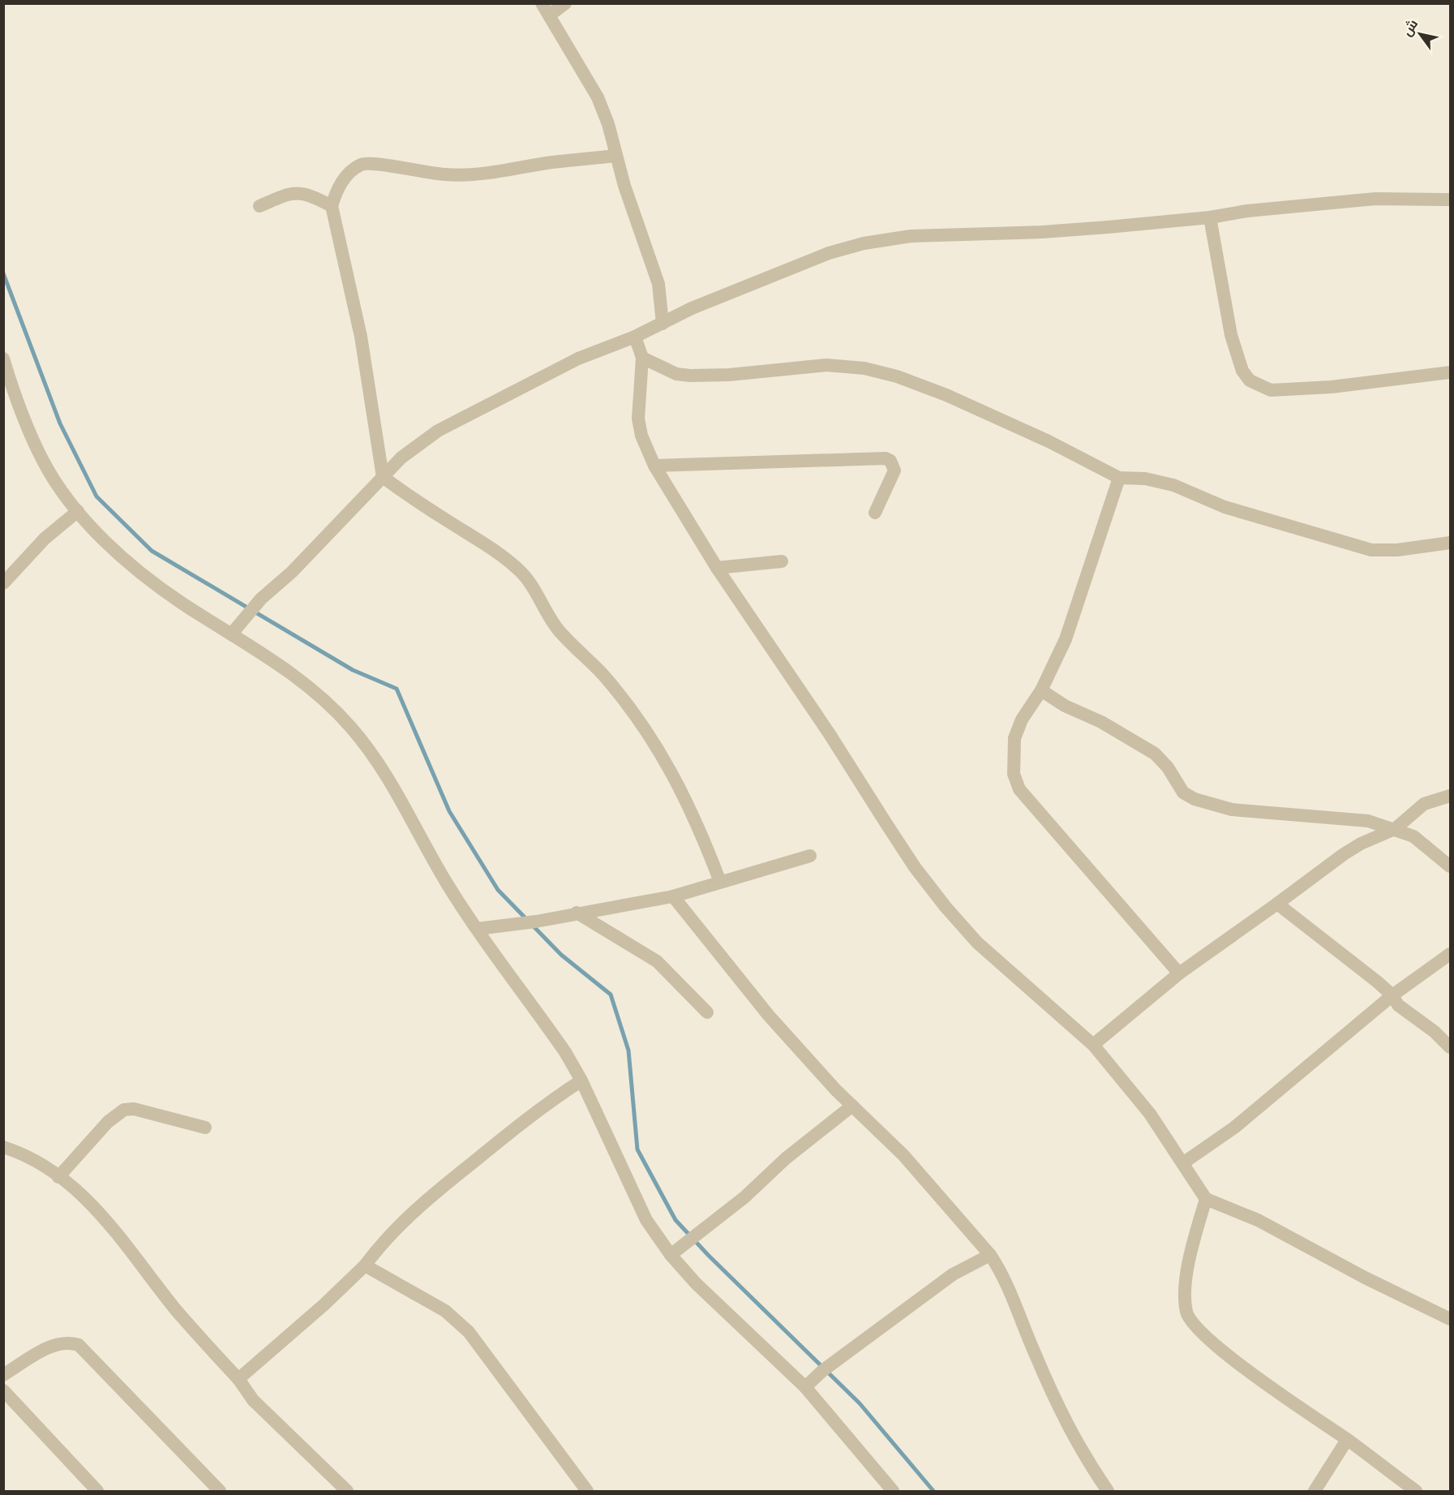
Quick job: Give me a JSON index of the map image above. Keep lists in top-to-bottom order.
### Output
{
  "north": "top left"
}
